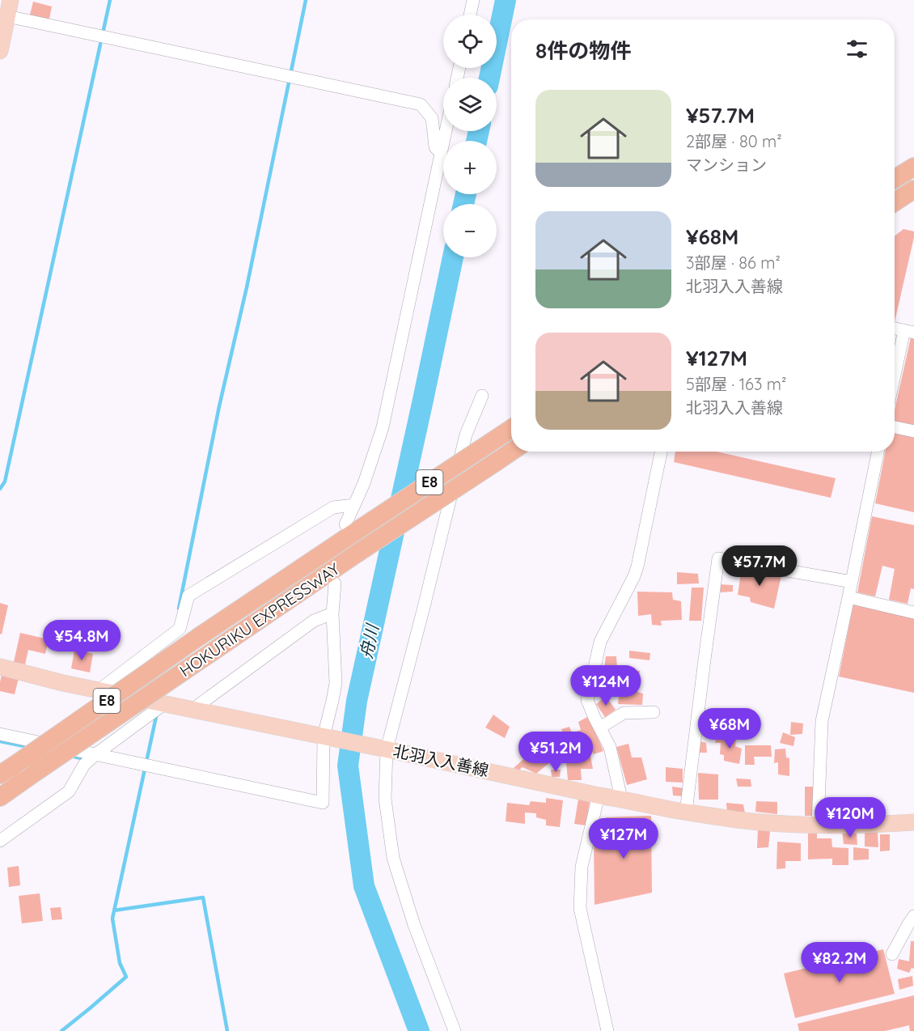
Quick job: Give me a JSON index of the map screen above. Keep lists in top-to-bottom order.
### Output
{
  "streets": {
    "highway": ["E8", "HOKURIKU EXPRESSWAY"],
    "main road": ["北羽入入善線"]
  },
  "water": ["舟川"],
  "page": {
    "map_buttons": ["+", "−"],
    "heading": "8件の物件",
    "list": [
      {
        "name": "¥57.7M",
        "note": "2部屋 · 80 m² · マンション"
      },
      {
        "name": "¥68M",
        "note": "3部屋 · 86 m² · 北羽入入善線"
      },
      {
        "name": "¥127M",
        "note": "5部屋 · 163 m² · 北羽入入善線"
      }
    ],
    "price": [
      "¥57.7M",
      "¥54.8M",
      "¥124M",
      "¥68M",
      "¥51.2M",
      "¥120M",
      "¥127M",
      "¥82.2M"
    ]
  }
}
